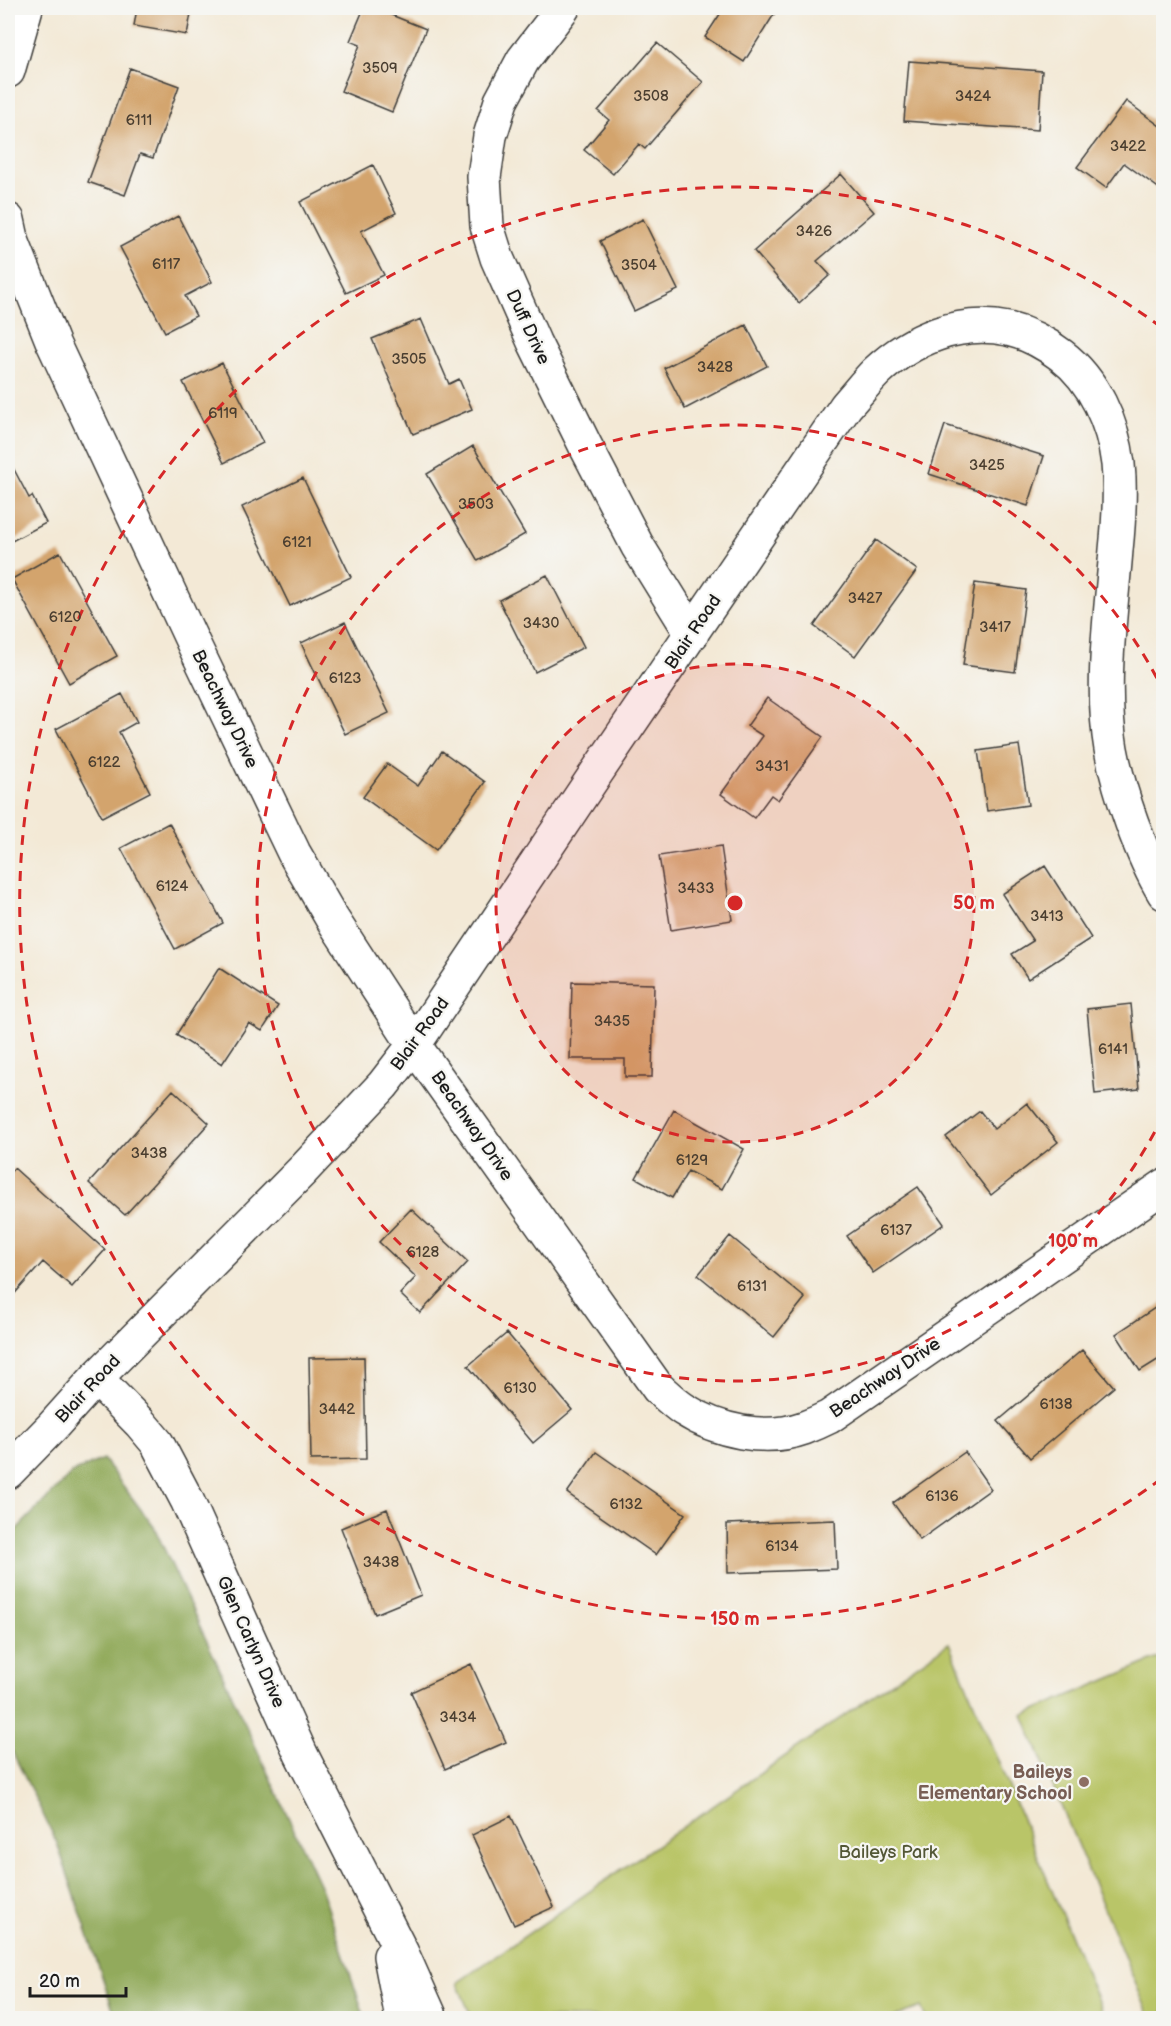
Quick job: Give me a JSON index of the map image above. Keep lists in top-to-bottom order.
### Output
{
  "streets": {
    "street": [
      "Duff Drive",
      "Blair Road",
      "Beachway Drive",
      "Glen Carlyn Drive"
    ]
  },
  "crossings": [
    ["Duff Drive", "Blair Road"],
    ["Blair Road", "Beachway Drive"],
    ["Blair Road", "Glen Carlyn Drive"]
  ],
  "parks": ["Baileys Park"],
  "places": ["Baileys Elementary School"],
  "house_numbers": [
    "3509",
    "3508",
    "3424",
    "6111",
    "3422",
    "3426",
    "6117",
    "3504",
    "3505",
    "3428",
    "6119",
    "3425",
    "3503",
    "6121",
    "3427",
    "6120",
    "3430",
    "3417",
    "6123",
    "6122",
    "3431",
    "6124",
    "3433",
    "3413",
    "3435",
    "6141",
    "3438",
    "6129",
    "6137",
    "6128",
    "6131",
    "6130",
    "6138",
    "3442",
    "6136",
    "6132",
    "6134",
    "3438",
    "3434"
  ],
  "scale_bar": "20 m",
  "rings": ["50 m", "100 m", "150 m"]
}
